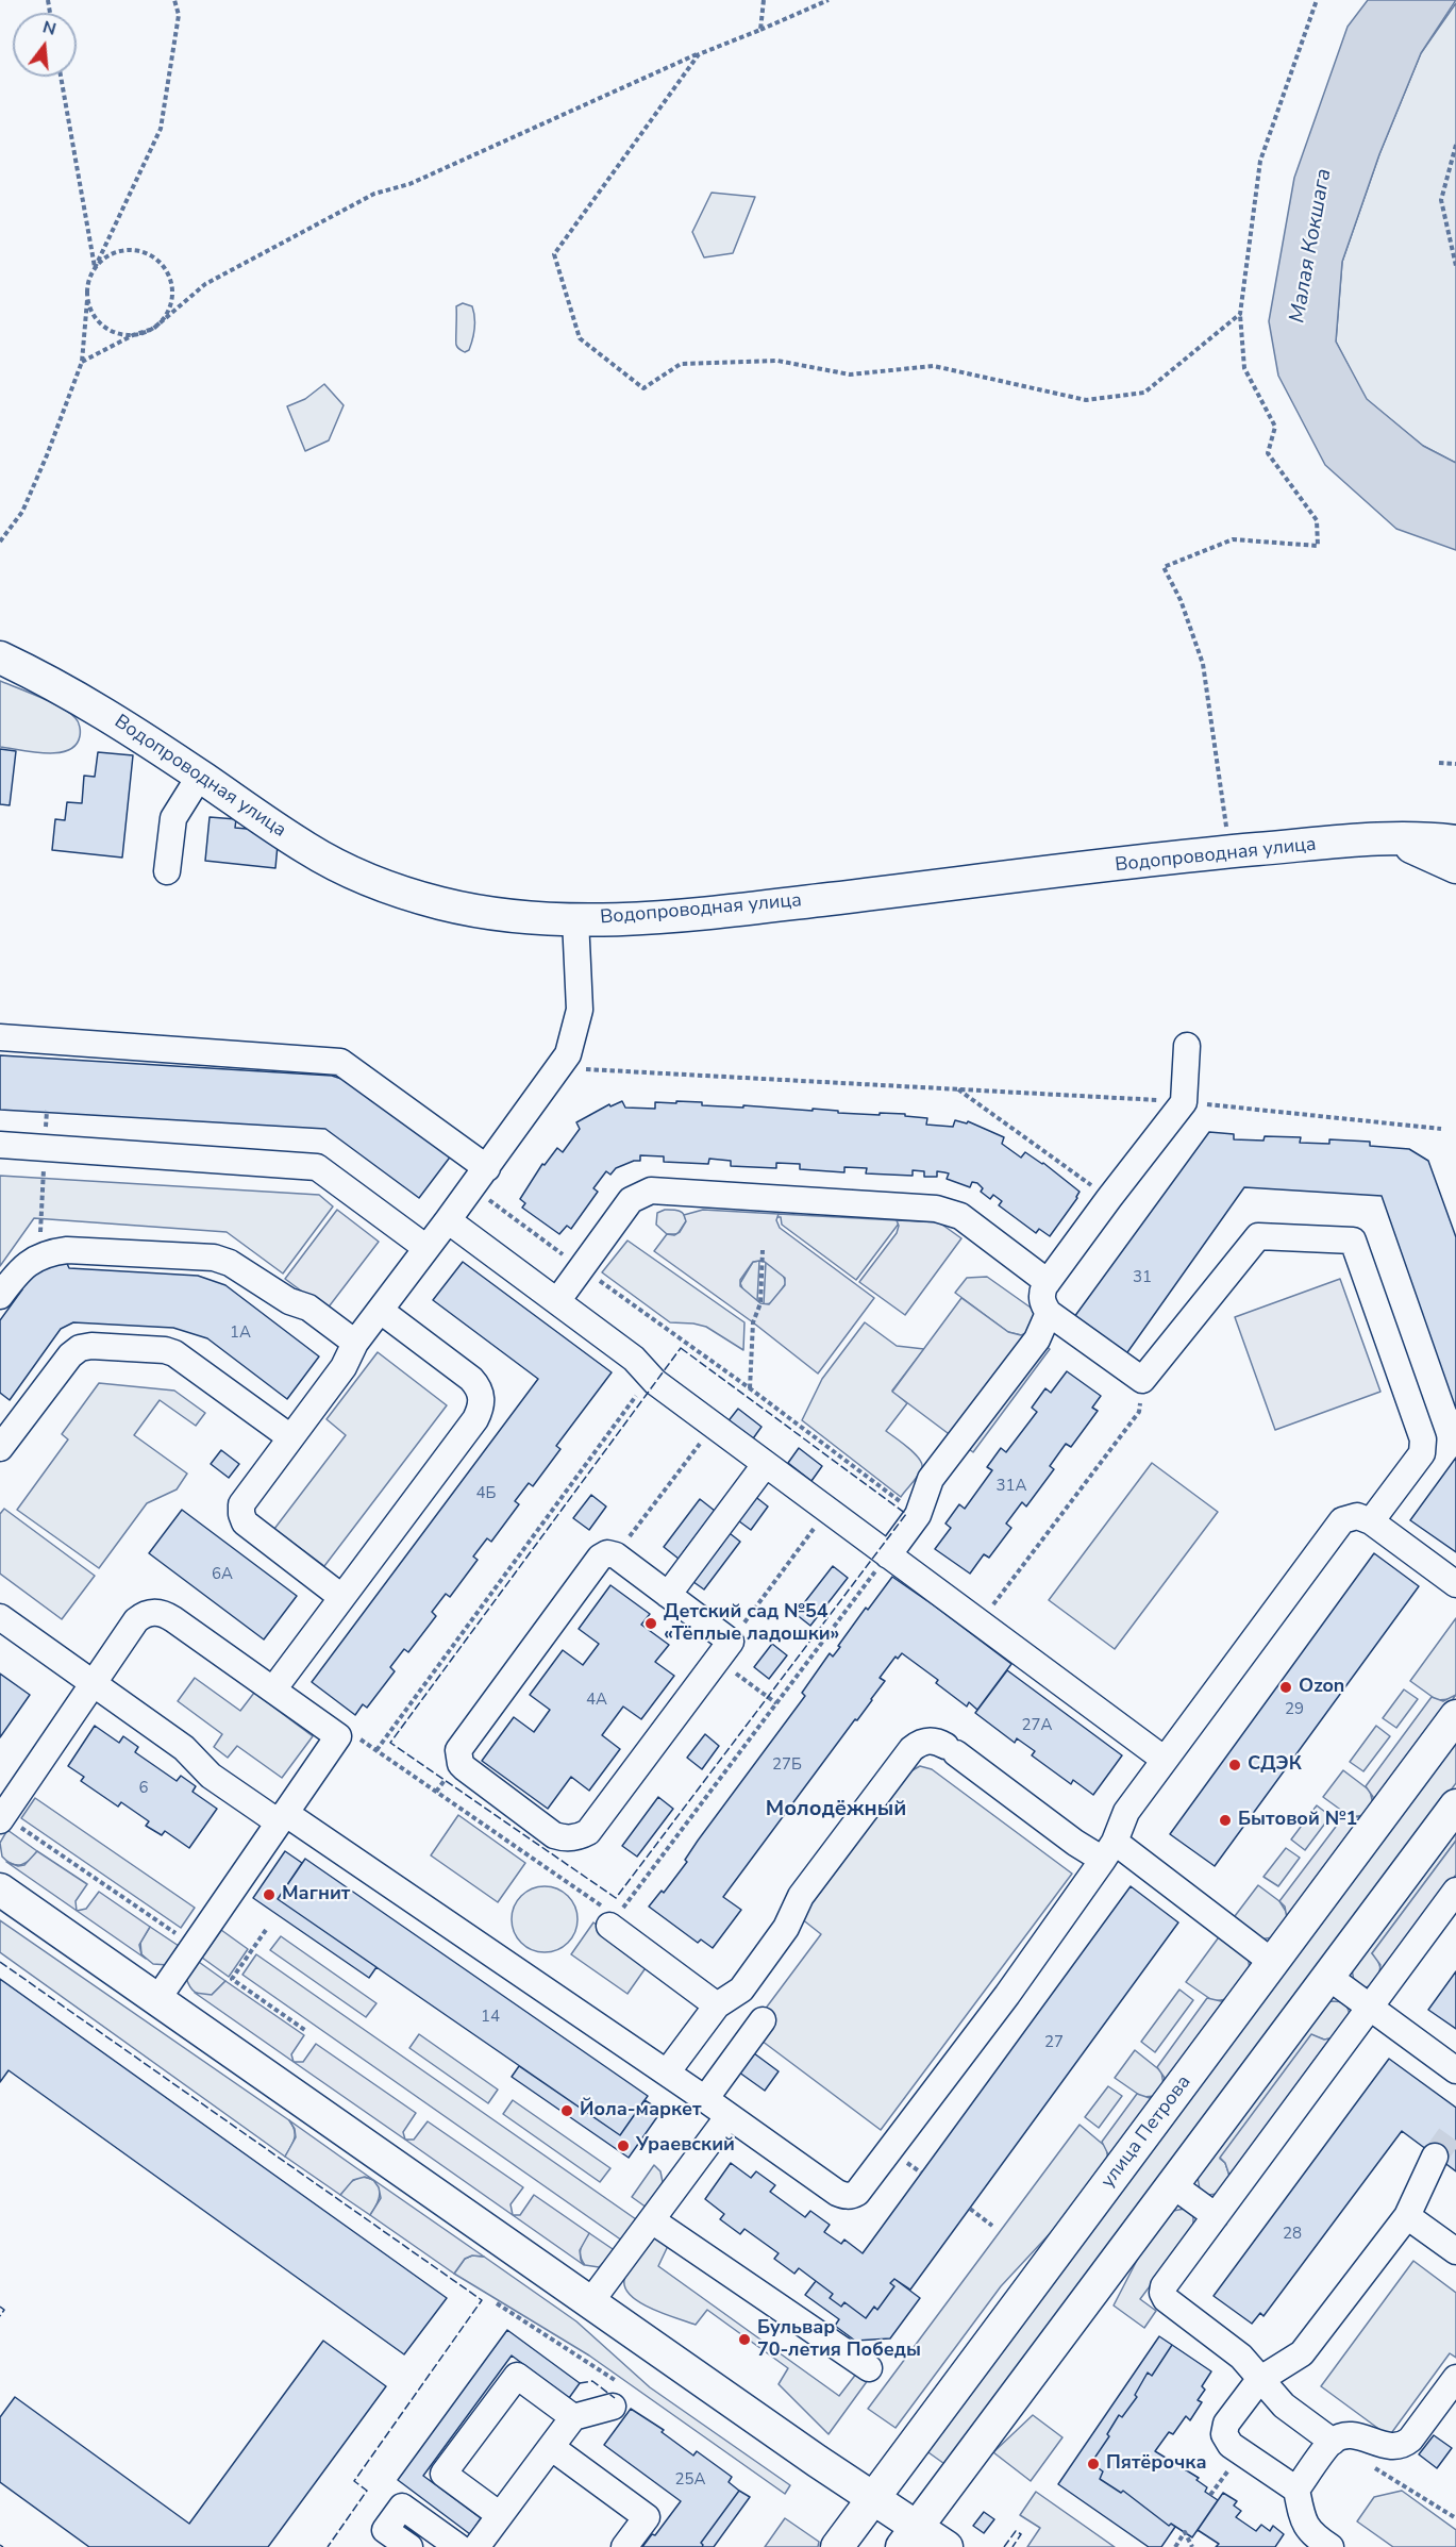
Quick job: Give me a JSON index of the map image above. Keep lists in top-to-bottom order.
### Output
{
  "streets": {
    "main road": ["Водопроводная улица", "улица Петрова"]
  },
  "districts": ["Молодёжный"],
  "water": ["Малая Кокшага"],
  "places": [
    "Детский сад №54 «Тёплые ладошки»",
    "Ozon",
    "СДЭК",
    "Бытовой №1",
    "Магнит",
    "Йола-маркет",
    "Ураевский",
    "Бульвар 70-летия Победы",
    "Пятёрочка"
  ],
  "house_numbers": [
    "31",
    "1А",
    "31А",
    "4Б",
    "6А",
    "4А",
    "29",
    "27А",
    "27Б",
    "6",
    "14",
    "27",
    "28",
    "25А"
  ],
  "north": "top"
}
